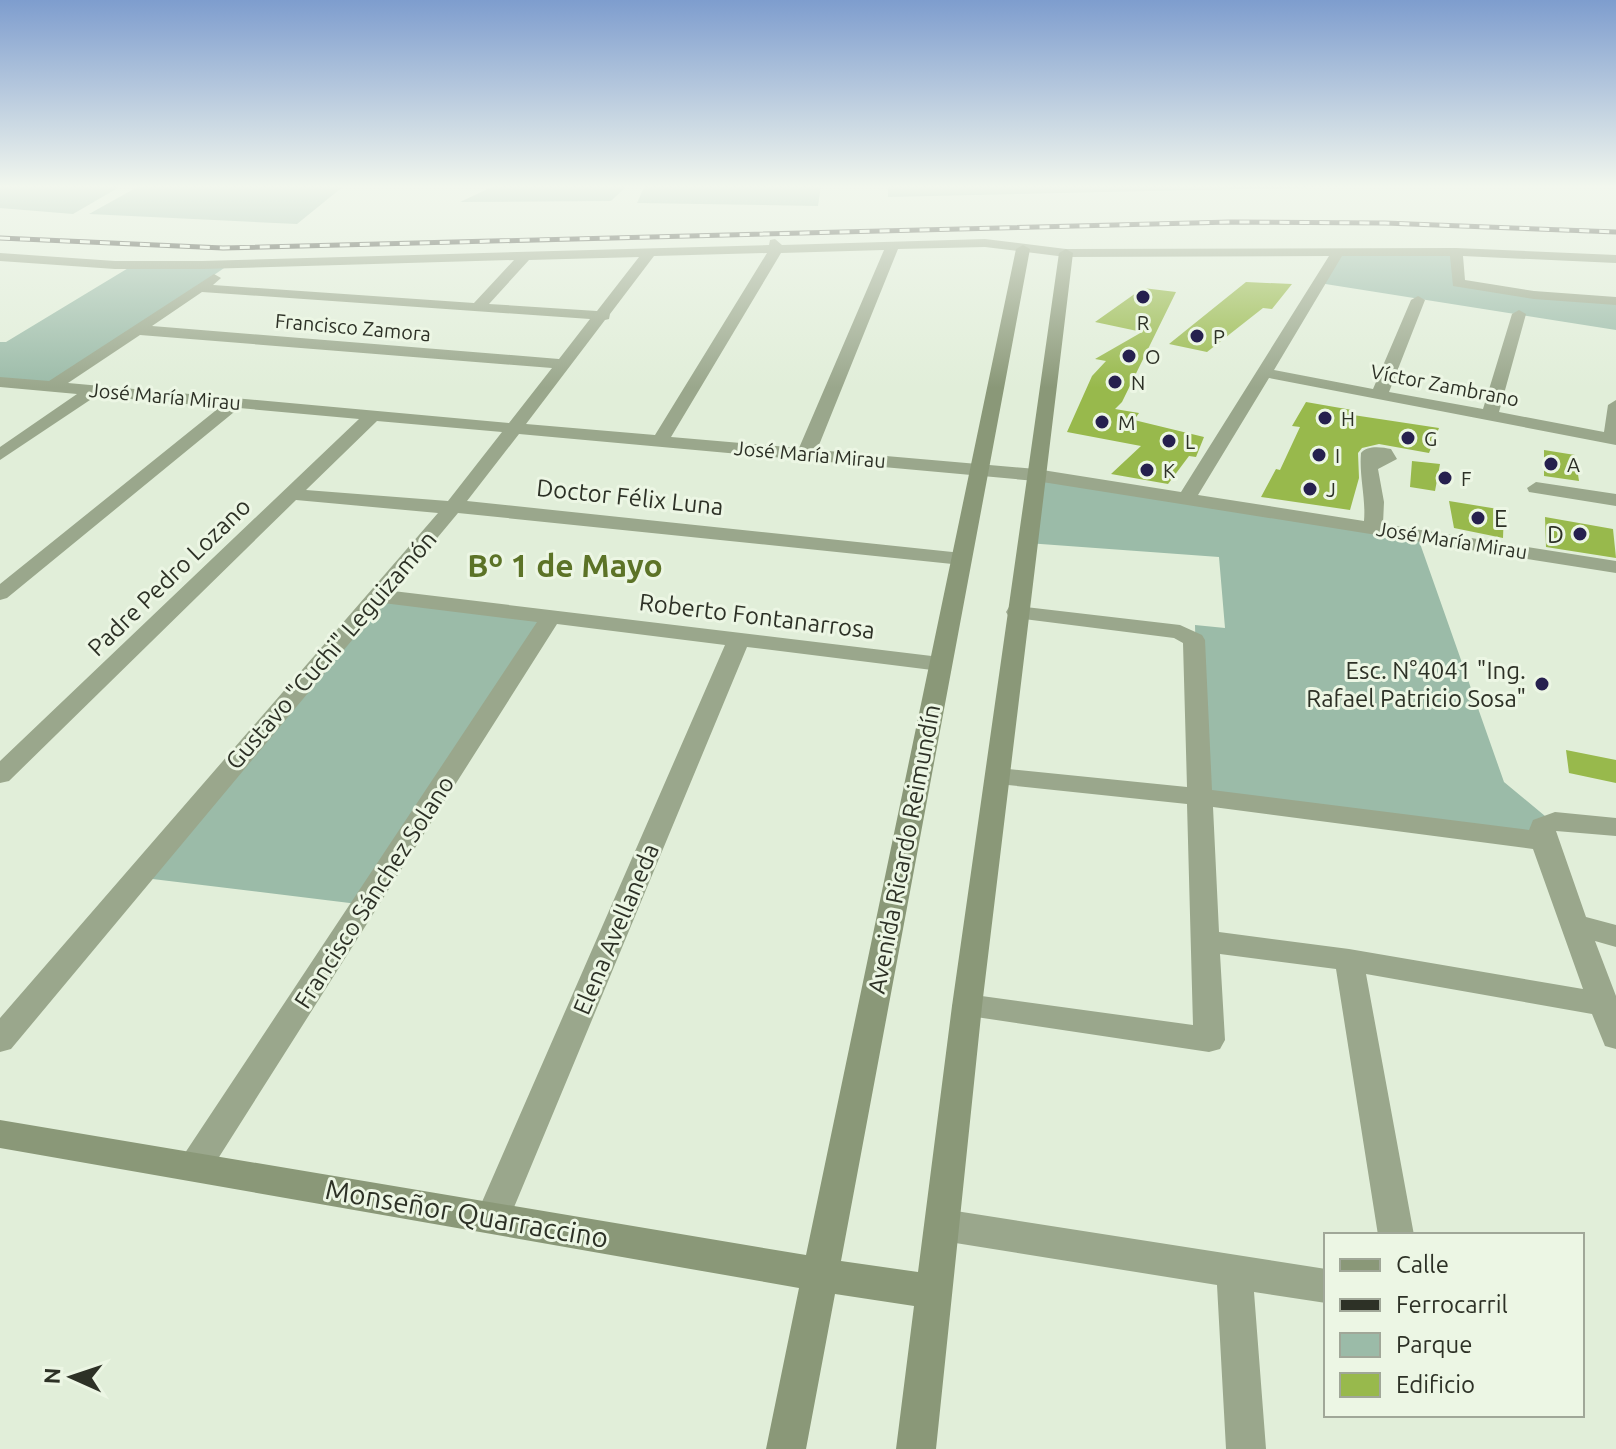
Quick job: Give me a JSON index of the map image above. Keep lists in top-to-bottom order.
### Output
{
  "streets": {
    "street": [
      "Francisco Zamora",
      "Víctor Zambrano",
      "José María Mirau",
      "Doctor Félix Luna",
      "Padre Pedro Lozano",
      "Roberto Fontanarrosa",
      "Gustavo \"Cuchi\" Leguizamón",
      "Avenida Ricardo Reimundín",
      "Francisco Sánchez Solano",
      "Elena Avellaneda",
      "Monseñor Quarraccino"
    ]
  },
  "crossings": [
    ["Francisco Zamora", "Gustavo \"Cuchi\" Leguizamón"],
    ["José María Mirau", "Padre Pedro Lozano"],
    ["José María Mirau", "Gustavo \"Cuchi\" Leguizamón"],
    ["José María Mirau", "Avenida Ricardo Reimundín"],
    ["Doctor Félix Luna", "Padre Pedro Lozano"],
    ["Doctor Félix Luna", "Gustavo \"Cuchi\" Leguizamón"],
    ["Doctor Félix Luna", "Avenida Ricardo Reimundín"],
    ["Roberto Fontanarrosa", "Gustavo \"Cuchi\" Leguizamón"],
    ["Roberto Fontanarrosa", "Avenida Ricardo Reimundín"],
    ["Roberto Fontanarrosa", "Francisco Sánchez Solano"],
    ["Roberto Fontanarrosa", "Elena Avellaneda"],
    ["Avenida Ricardo Reimundín", "Monseñor Quarraccino"],
    ["Francisco Sánchez Solano", "Monseñor Quarraccino"],
    ["Elena Avellaneda", "Monseñor Quarraccino"]
  ],
  "districts": ["Bº 1 de Mayo"],
  "places": [
    "R",
    "P",
    "O",
    "N",
    "H",
    "M",
    "G",
    "L",
    "I",
    "A",
    "K",
    "F",
    "J",
    "E",
    "D",
    "Esc. N°4041 \"Ing. Rafael Patricio Sosa\""
  ],
  "legend": [
    "Calle",
    "Ferrocarril",
    "Parque",
    "Edificio"
  ],
  "north": "left"
}
